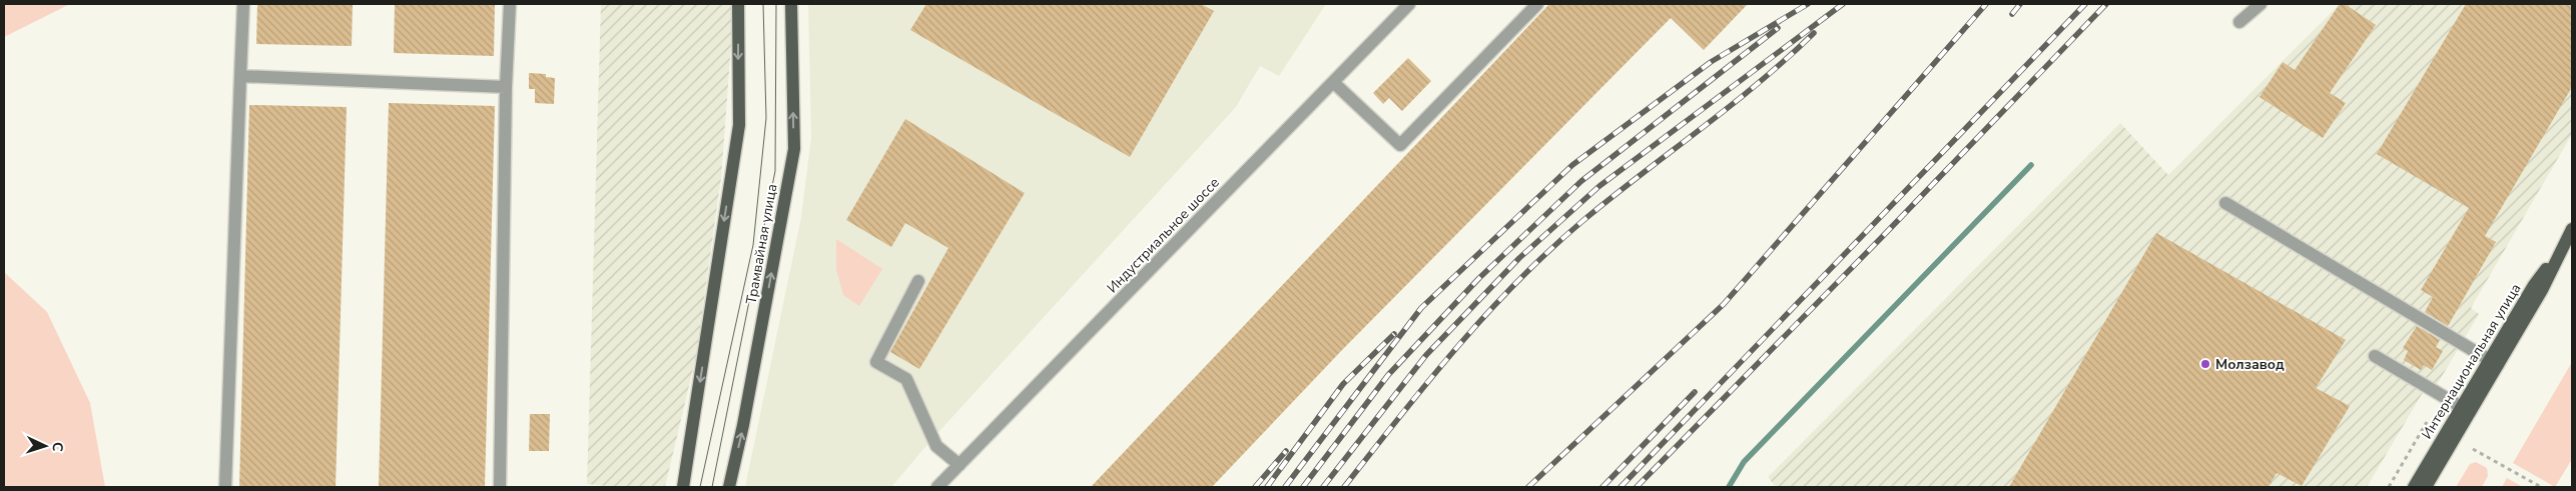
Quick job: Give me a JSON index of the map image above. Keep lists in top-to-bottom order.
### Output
{
  "streets": {
    "main road": ["Трамвайная улица", "Интернациональная улица"],
    "street": ["Индустриальное шоссе"]
  },
  "places": ["Молзавод"],
  "north": "right"
}
